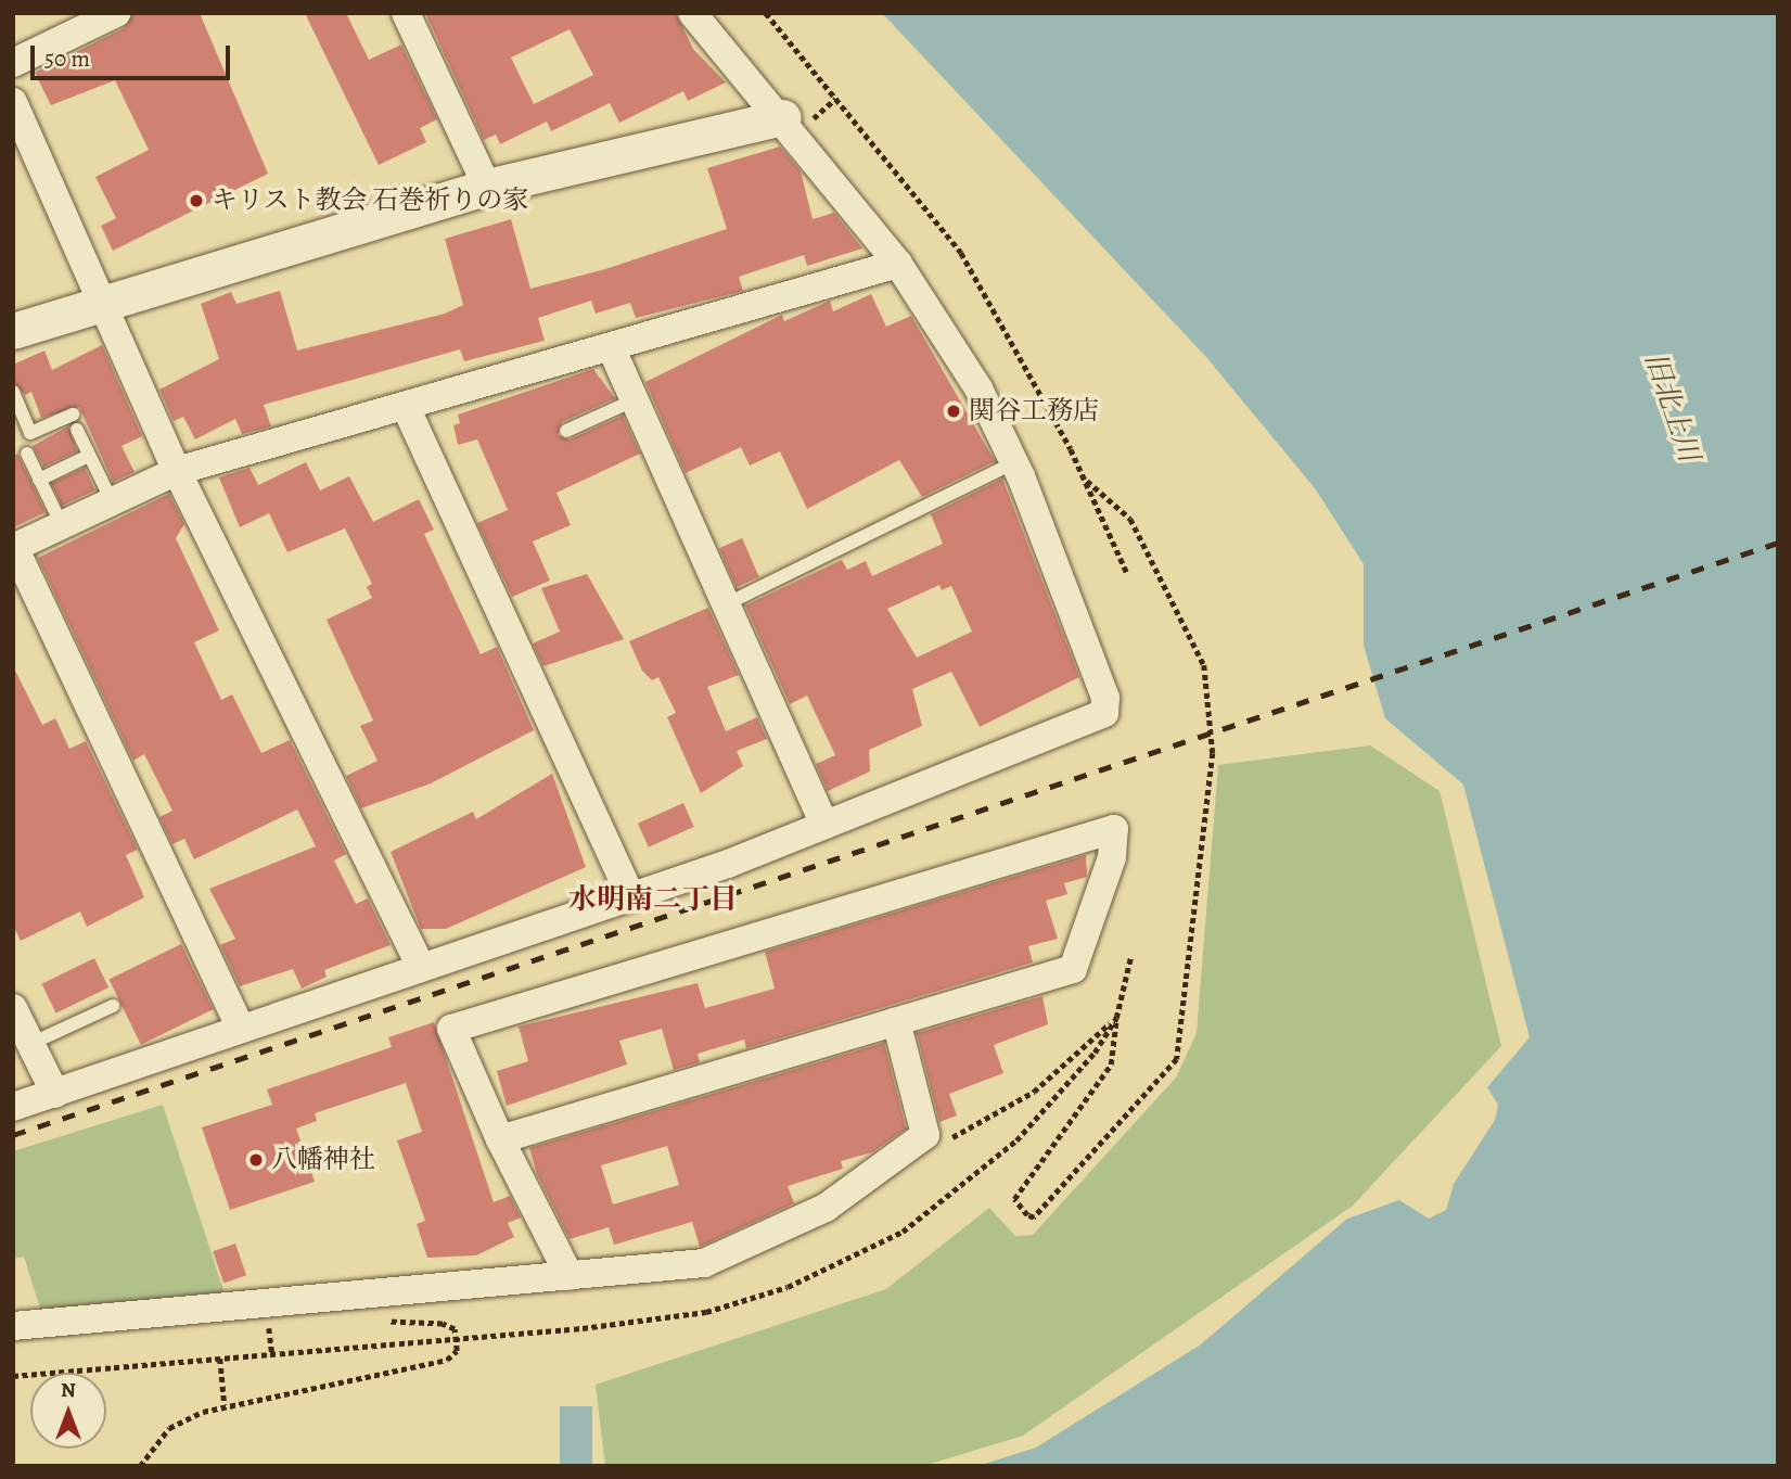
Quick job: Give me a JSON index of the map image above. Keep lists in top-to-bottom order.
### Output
{
  "districts": ["水明南二丁目"],
  "water": ["旧北上川"],
  "places": ["キリスト教会 石巻祈りの家", "関谷工務店", "八幡神社"],
  "scale_bar": "50 m",
  "north": "top"
}
